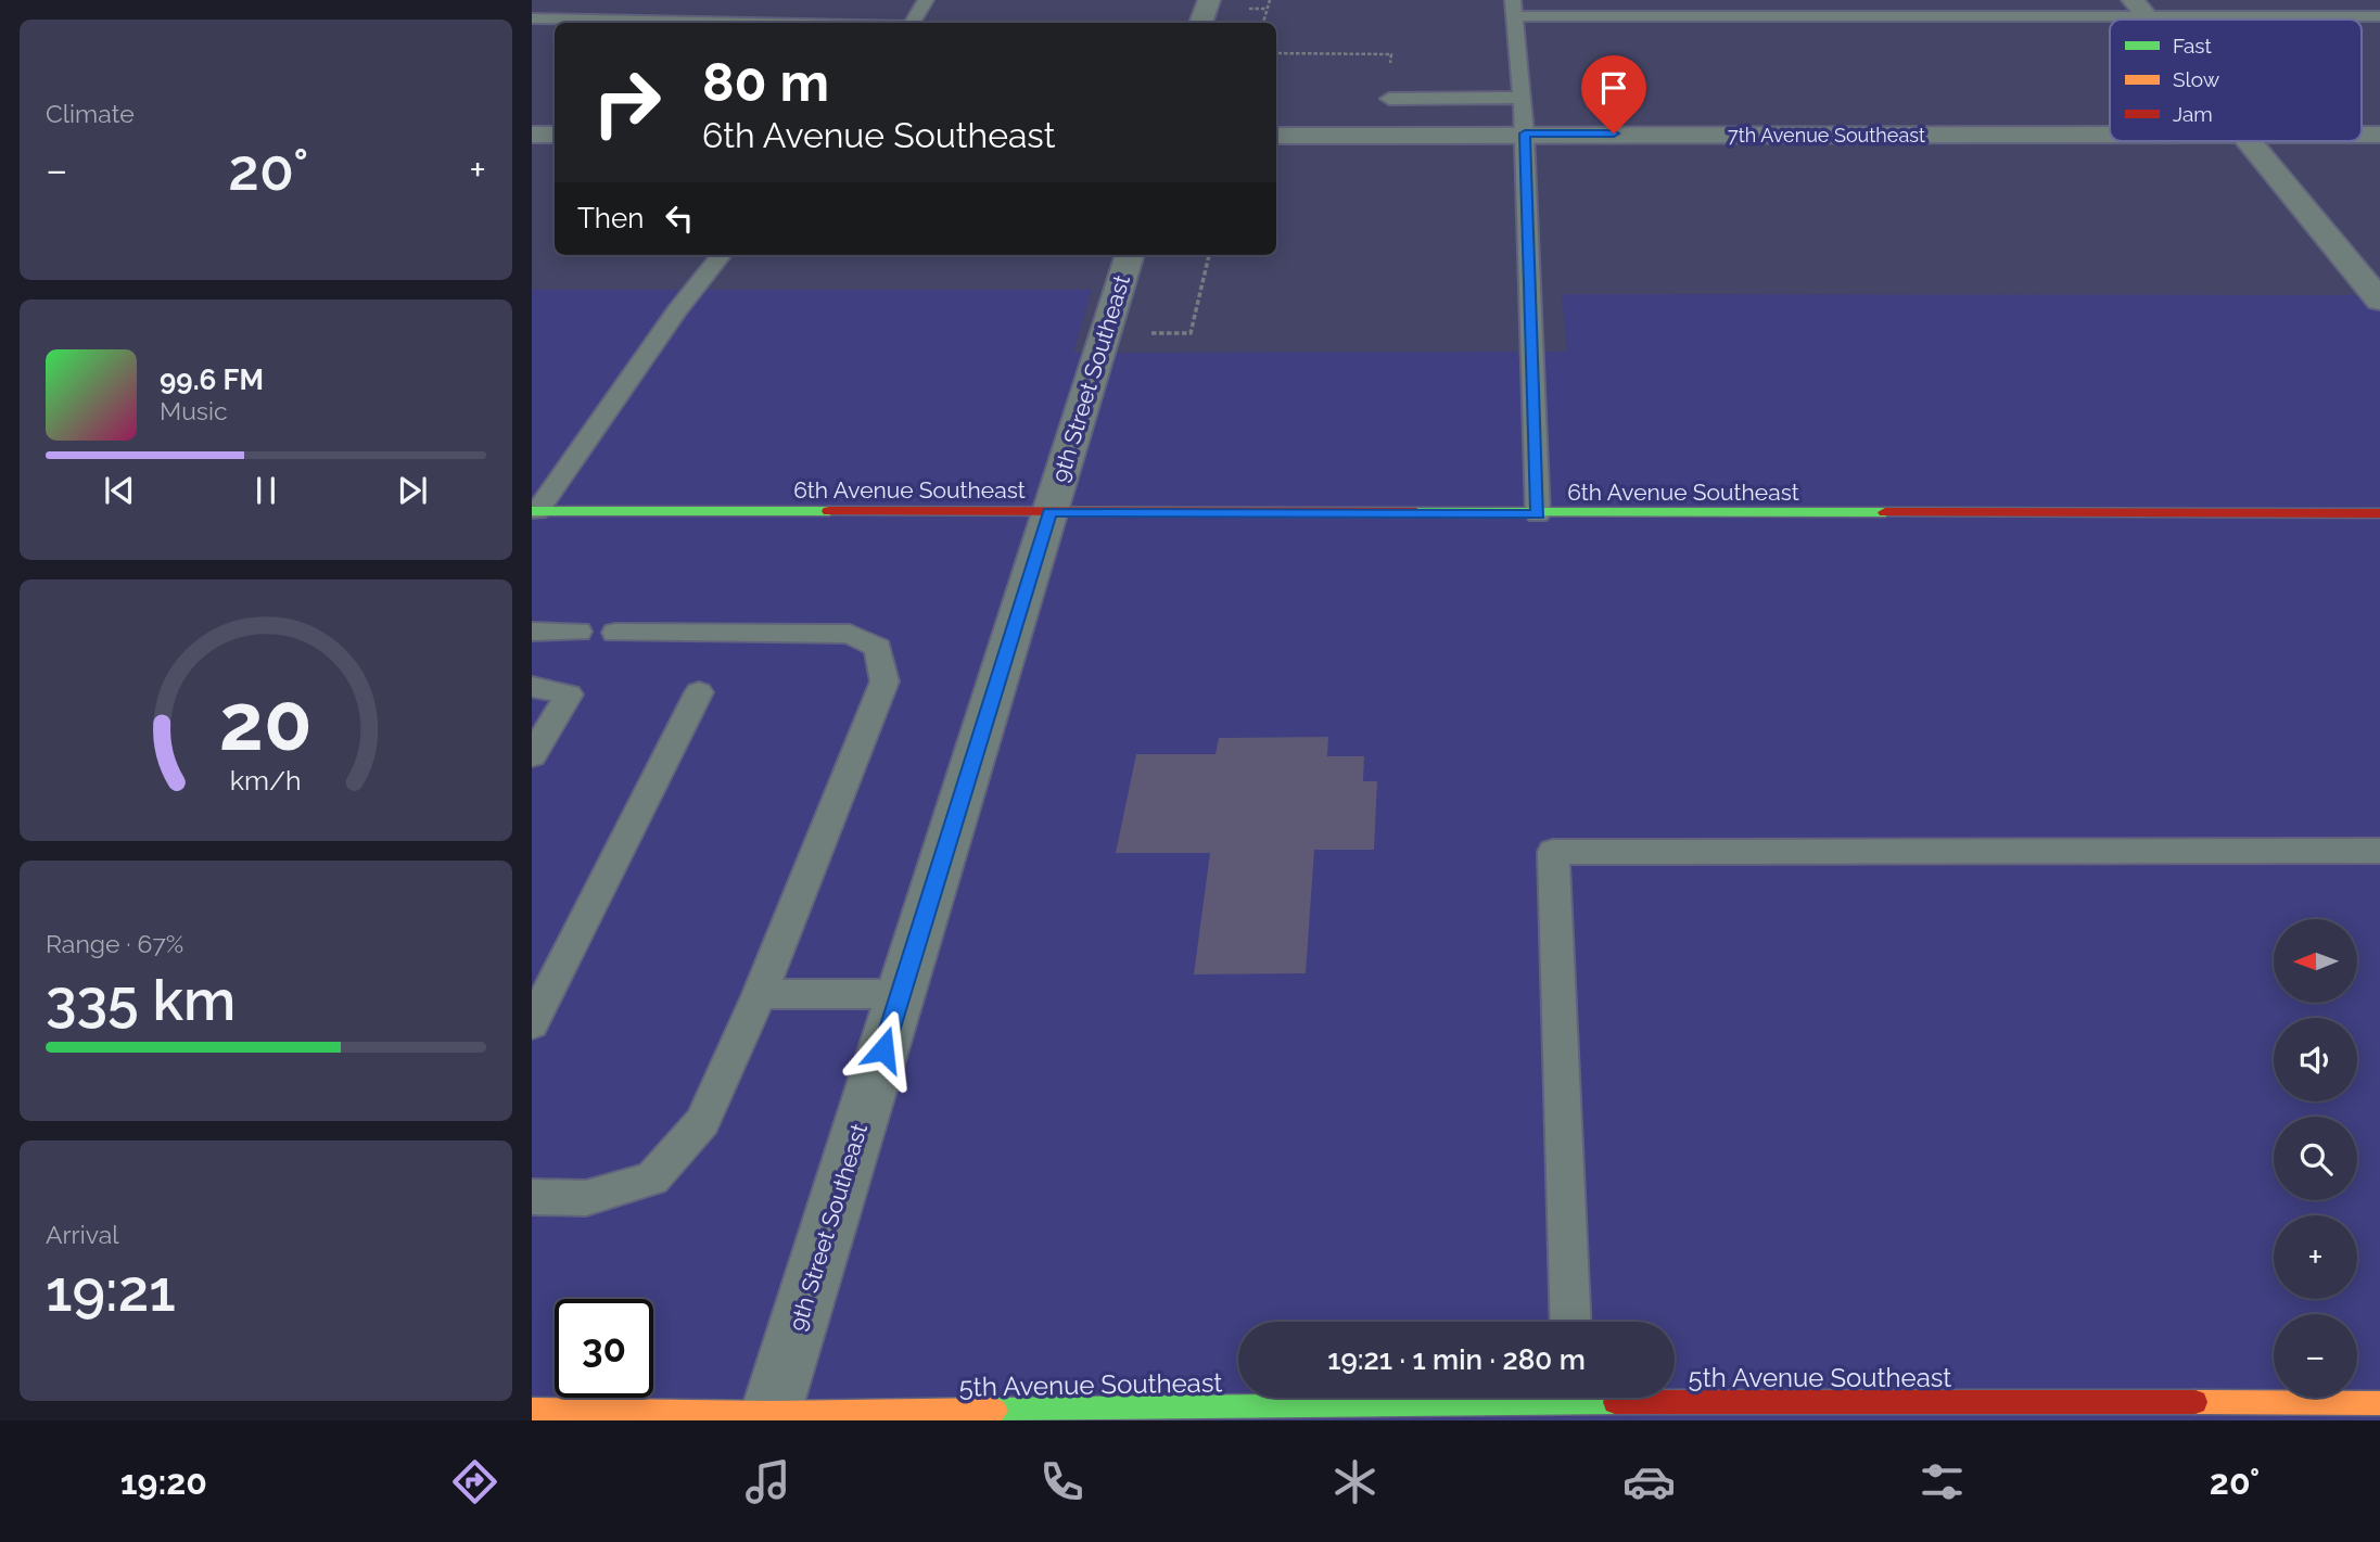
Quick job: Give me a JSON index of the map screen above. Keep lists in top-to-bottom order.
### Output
{
  "streets": {
    "main road": ["6th Avenue Southeast", "5th Avenue Southeast"],
    "street": ["7th Avenue Southeast", "9th Street Southeast"]
  },
  "crossings": [
    ["9th Street Southeast", "6th Avenue Southeast"],
    ["9th Street Southeast", "5th Avenue Southeast"]
  ],
  "legend": ["Fast", "Slow", "Jam"],
  "north": "left",
  "page": {
    "tile": [
      "Climate",
      ["Range · 67%", "335 km"],
      ["Arrival", "19:21"]
    ],
    "turn": ["80 m", "6th Avenue Southeast"],
    "heat": ["−", "20°", "+"],
    "then": "Then",
    "song": ["99.6 FM", "Music"],
    "map_buttons": ["+", "−"],
    "limit": "30",
    "trip": "19:21 · 1 min · 280 m",
    "tabs": ["19:20", "20°"],
    "gauge": ["20", "km/h"]
  }
}
